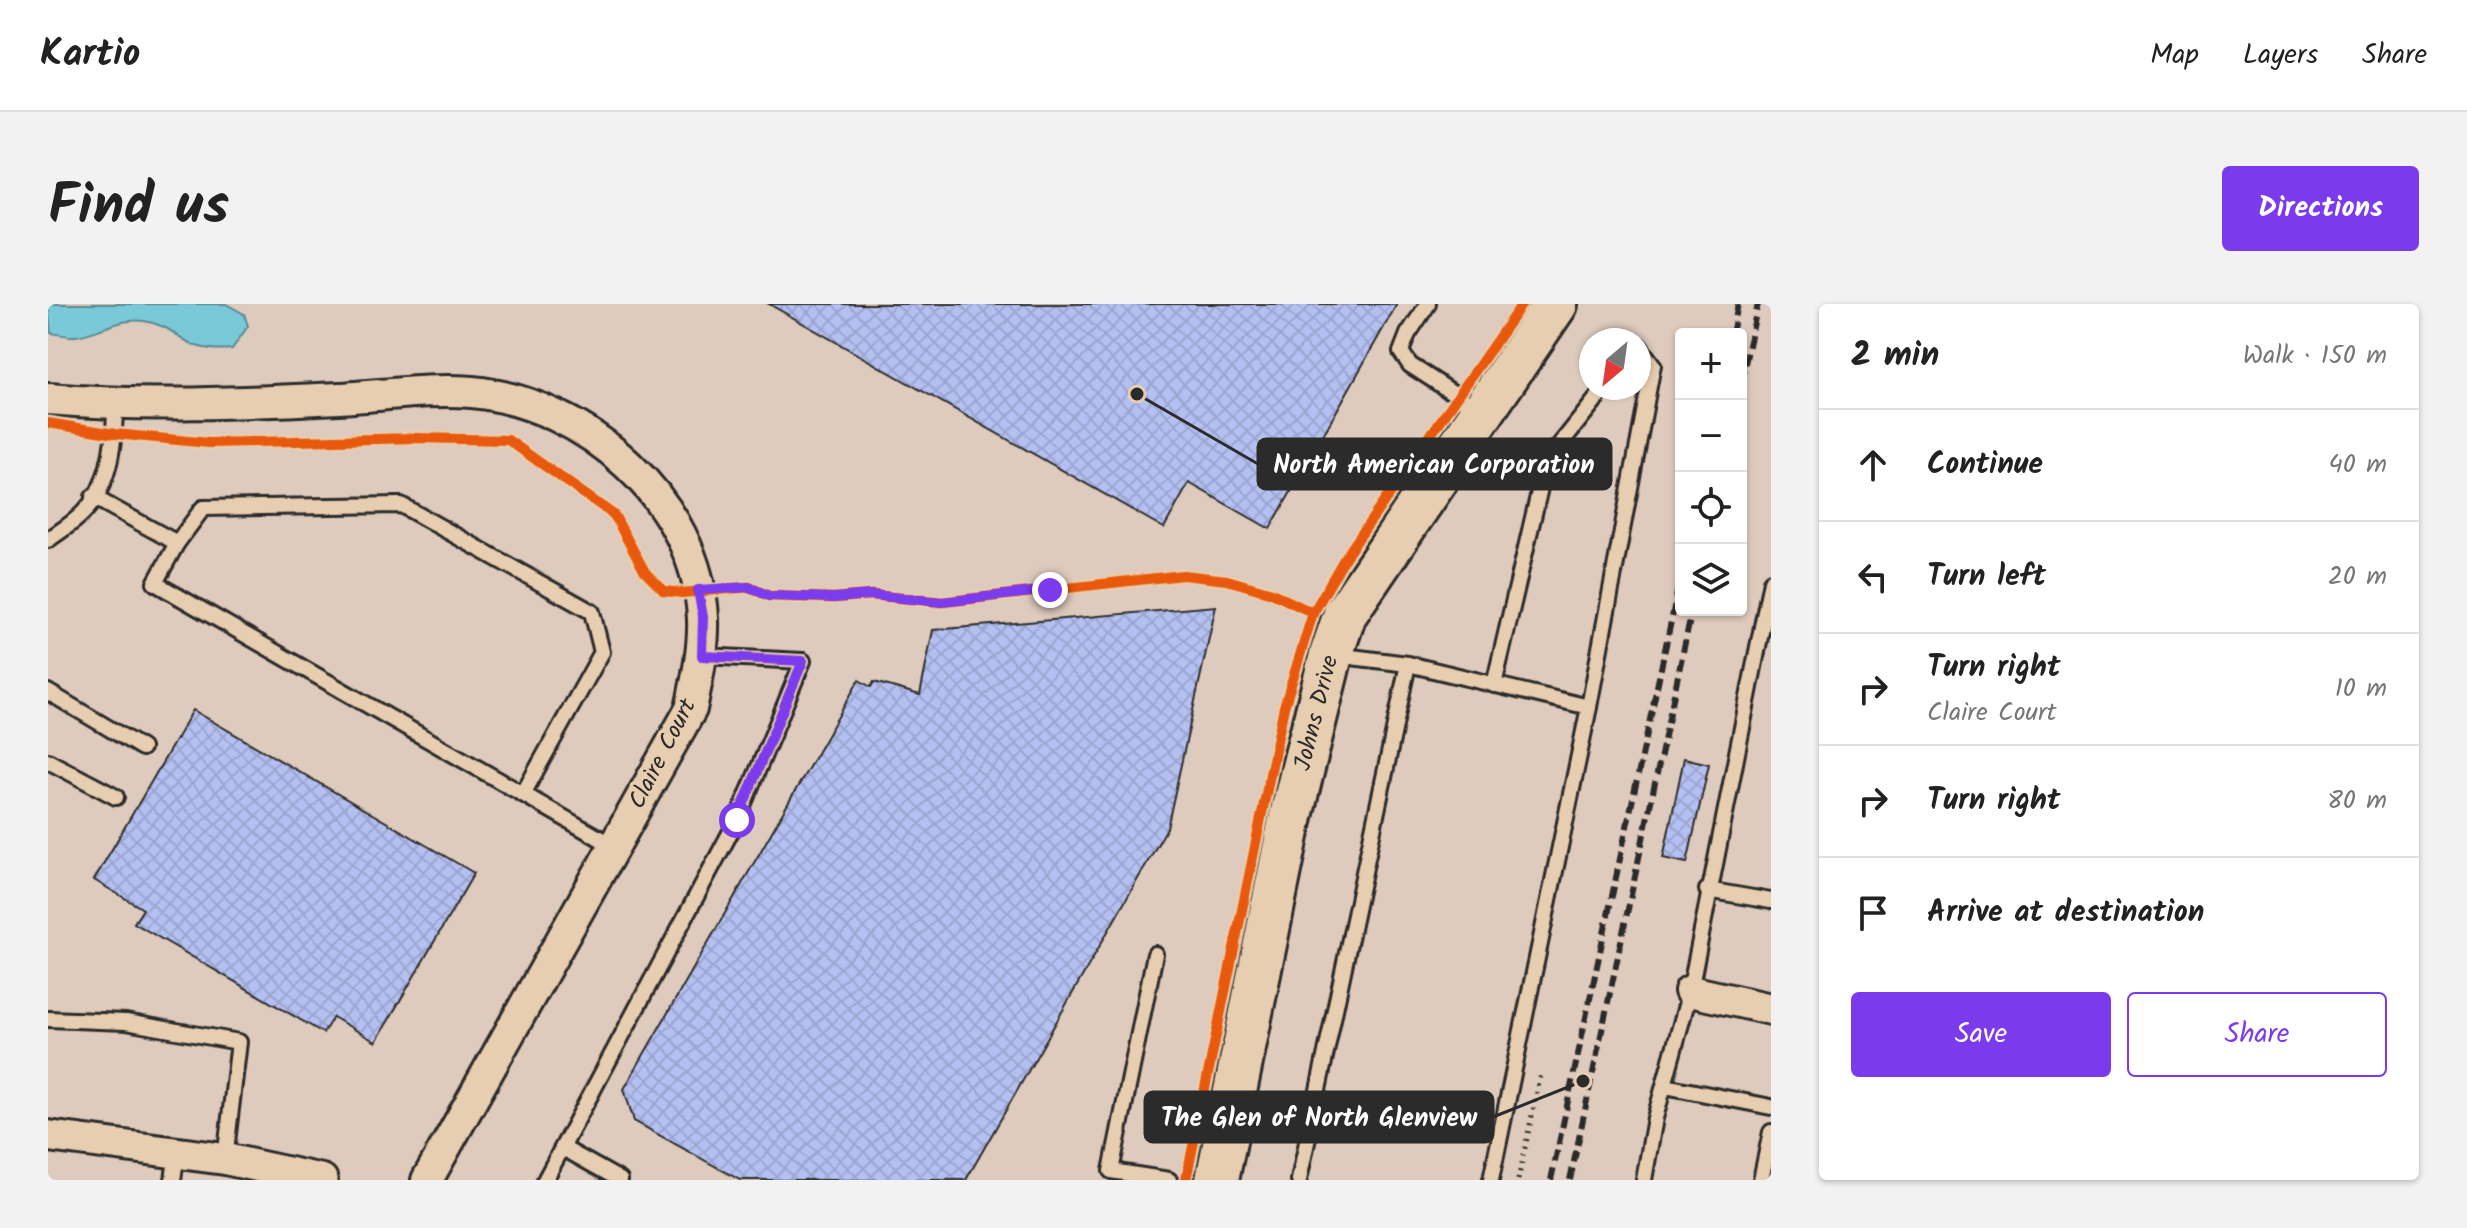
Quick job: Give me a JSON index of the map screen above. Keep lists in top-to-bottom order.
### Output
{
  "streets": {
    "street": ["Johns Drive", "Claire Court"]
  },
  "places": ["North American Corporation", "The Glen of North Glenview"],
  "north": "bottom left",
  "page": {
    "header": "Kartio",
    "nav": ["Map", "Layers", "Share"],
    "title": "Find us",
    "buttons": [
      "Directions",
      ["Save", "Share"]
    ],
    "heading": ["2 min", "Walk · 150 m"],
    "map_buttons": ["+", "−"],
    "list": [
      ["Continue", "40 m"],
      ["Turn left", "20 m"],
      ["Turn right", "Claire Court", "10 m"],
      ["Turn right", "80 m"],
      "Arrive at destination"
    ]
  }
}
